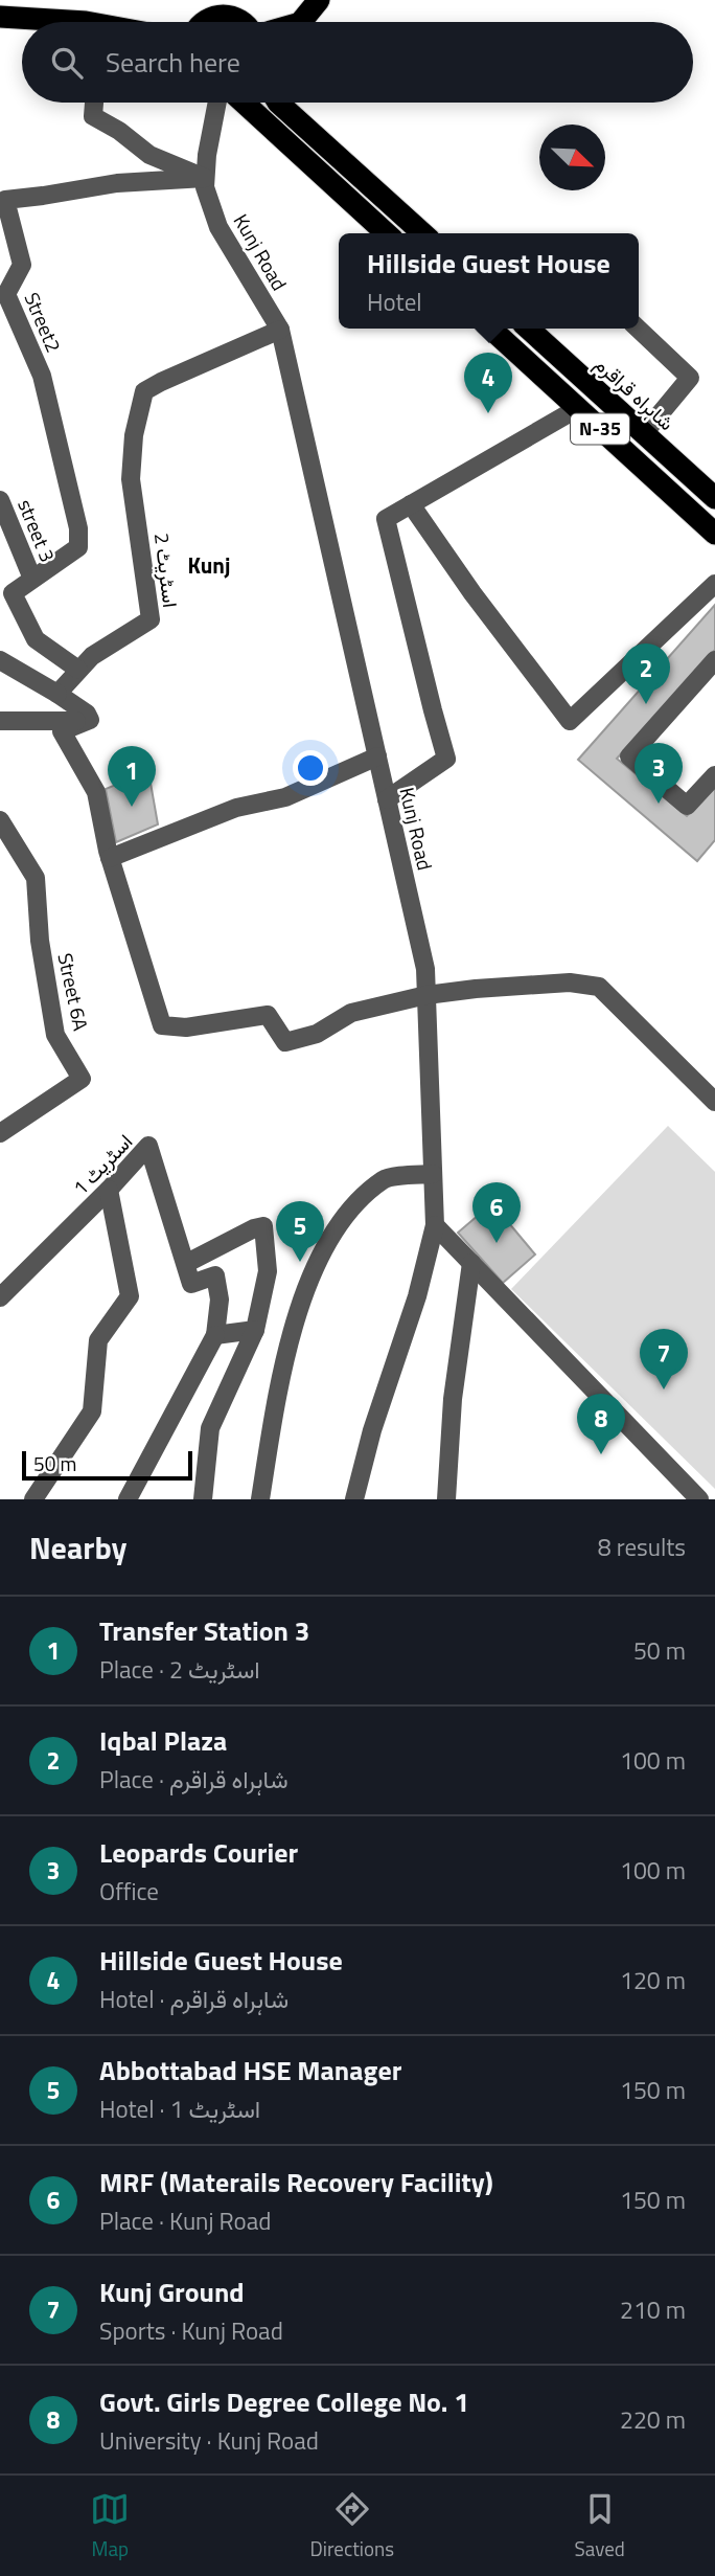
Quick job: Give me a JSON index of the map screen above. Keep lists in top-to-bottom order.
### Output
{
  "streets": {
    "highway": ["شاہراہ قراقرم", "N-35"],
    "street": [
      "Kunj Road",
      "Street2",
      "street 3",
      "اسٹریٹ 2",
      "Street 6A",
      "اسٹریٹ 1"
    ]
  },
  "crossings": [
    ["Kunj Road", "Street2"],
    ["Kunj Road", "اسٹریٹ 2"],
    ["Street2", "street 3"],
    ["Street2", "اسٹریٹ 2"]
  ],
  "districts": ["Kunj"],
  "scale_bar": "50 m",
  "north": "bottom right",
  "page": {
    "search": "Search here",
    "popup": ["Hillside Guest House", "Hotel"],
    "pins": [
      "4",
      "2",
      "3",
      "1",
      "6",
      "5",
      "7",
      "8"
    ],
    "scale": "50 m",
    "heading": ["Nearby", "8 results"],
    "list": [
      {
        "mark": "1",
        "name": "Transfer Station 3",
        "note": "Place · اسٹریٹ 2",
        "value": "50 m"
      },
      {
        "mark": "2",
        "name": "Iqbal Plaza",
        "note": "Place · شاہراہ قراقرم",
        "value": "100 m"
      },
      {
        "mark": "3",
        "name": "Leopards Courier",
        "note": "Office",
        "value": "100 m"
      },
      {
        "mark": "4",
        "name": "Hillside Guest House",
        "note": "Hotel · شاہراہ قراقرم",
        "value": "120 m"
      },
      {
        "mark": "5",
        "name": "Abbottabad HSE Manager",
        "note": "Hotel · اسٹریٹ 1",
        "value": "150 m"
      },
      {
        "mark": "6",
        "name": "MRF (Materails Recovery Facility)",
        "note": "Place · Kunj Road",
        "value": "150 m"
      },
      {
        "mark": "7",
        "name": "Kunj Ground",
        "note": "Sports · Kunj Road",
        "value": "210 m"
      },
      {
        "mark": "8",
        "name": "Govt. Girls Degree College No. 1",
        "note": "University · Kunj Road",
        "value": "220 m"
      }
    ],
    "nav": ["Map", "Directions", "Saved"]
  }
}
